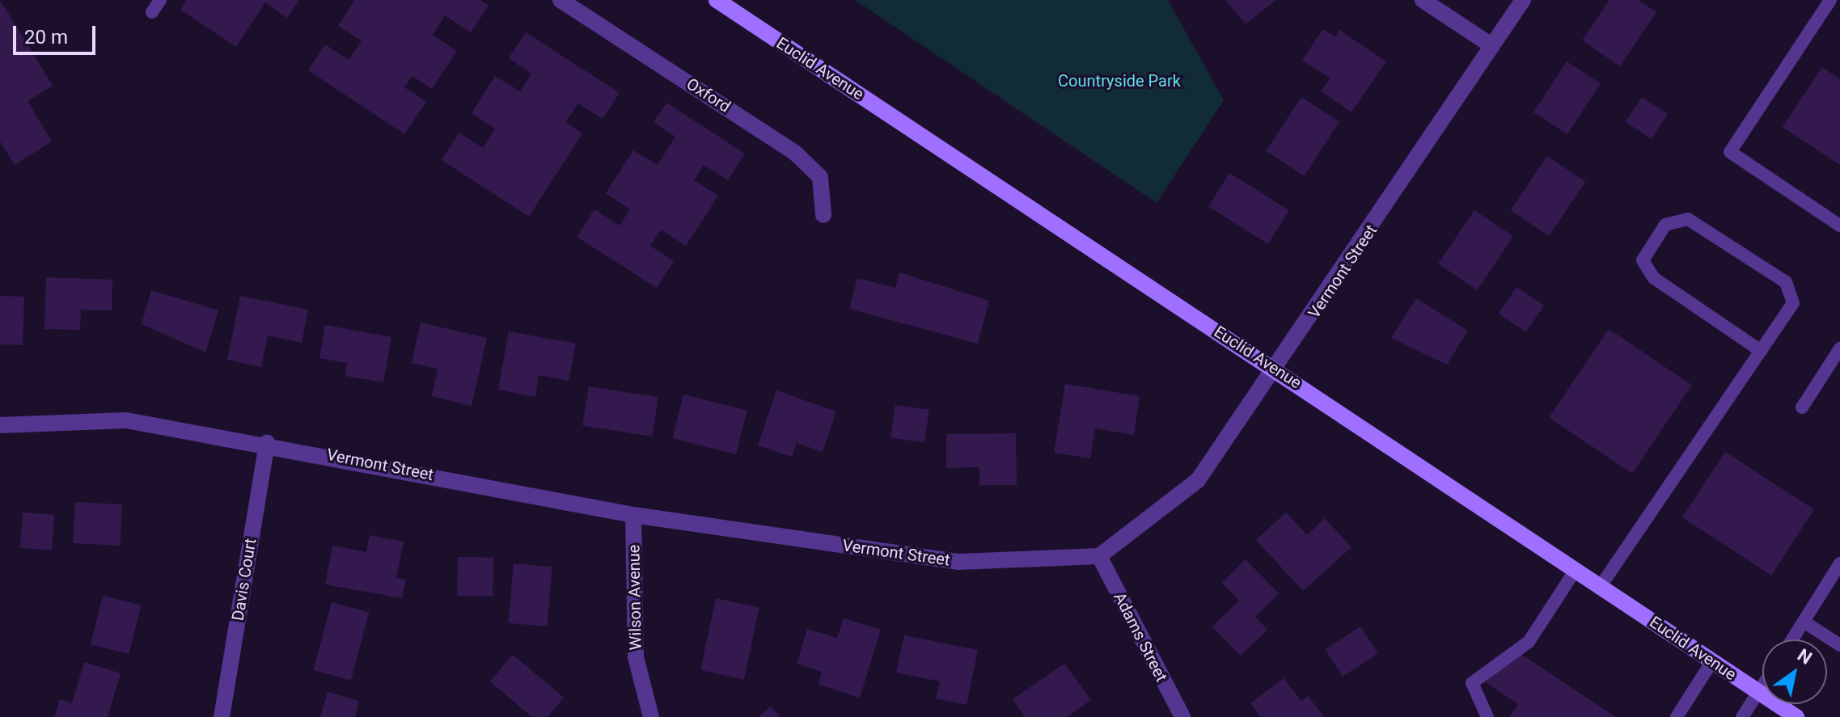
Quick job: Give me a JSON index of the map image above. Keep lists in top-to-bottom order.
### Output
{
  "streets": {
    "main road": ["Euclid Avenue"],
    "street": [
      "Oxford",
      "Vermont Street",
      "Davis Court",
      "Wilson Avenue",
      "Adams Street"
    ]
  },
  "crossings": [
    ["Euclid Avenue", "Vermont Street"],
    ["Vermont Street", "Davis Court"],
    ["Vermont Street", "Wilson Avenue"],
    ["Vermont Street", "Adams Street"]
  ],
  "parks": ["Countryside Park"],
  "scale_bar": "20 m",
  "north": "top right"
}
